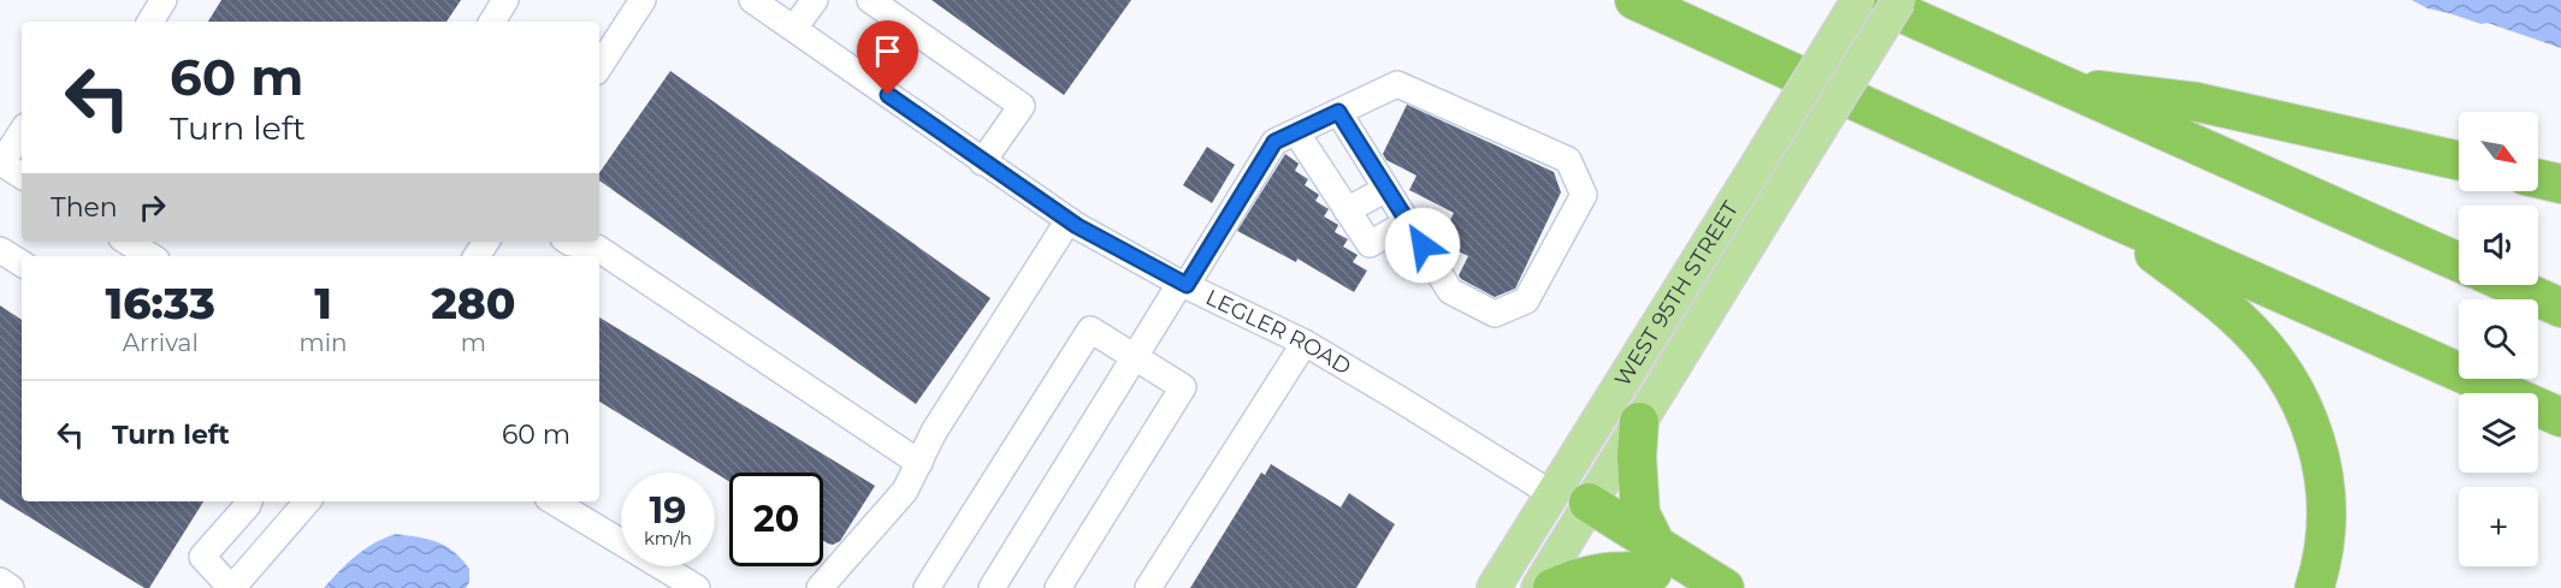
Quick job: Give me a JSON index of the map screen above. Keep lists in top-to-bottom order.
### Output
{
  "streets": {
    "main road": ["WEST 95TH STREET"],
    "street": ["LEGLER ROAD"]
  },
  "crossings": [
    ["WEST 95TH STREET", "LEGLER ROAD"]
  ],
  "north": "bottom right",
  "page": {
    "turn": ["60 m", "Turn left"],
    "map_buttons": "+",
    "then": "Then",
    "eta": [
      "16:33",
      "Arrival",
      "1",
      "min",
      "280",
      "m"
    ],
    "list": [
      {
        "name": "Turn left",
        "value": "60 m"
      }
    ],
    "speed": "19 km/h",
    "limit": "20"
  }
}
